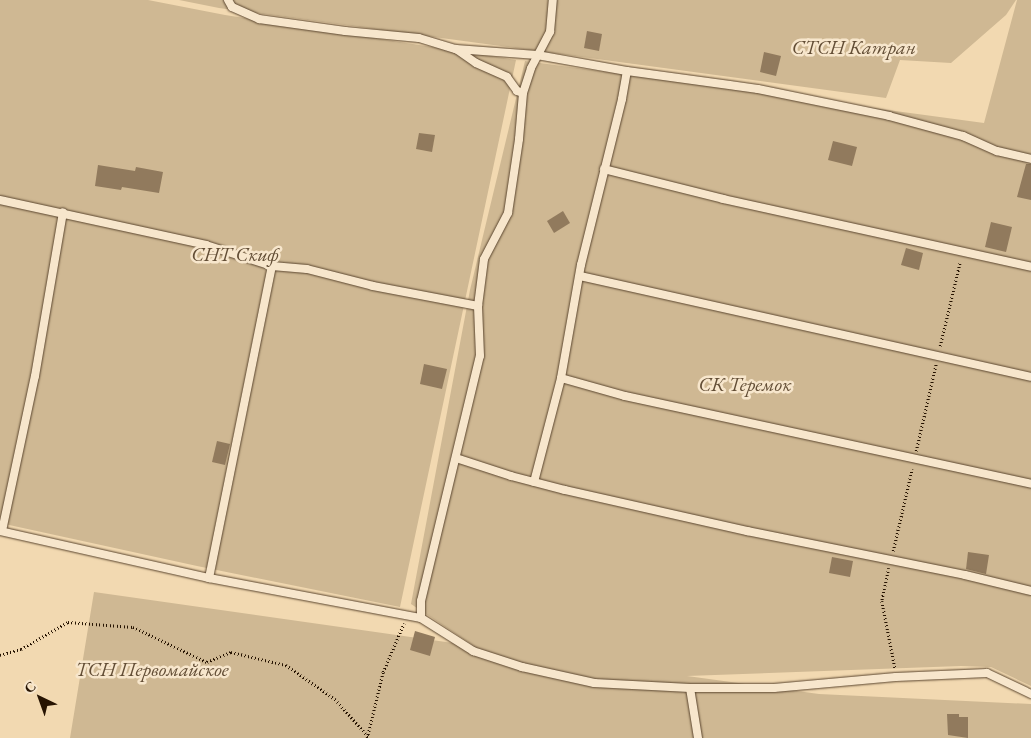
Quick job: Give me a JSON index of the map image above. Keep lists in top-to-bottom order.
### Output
{
  "parks": [
    "СТСН Катран",
    "СНТ Скиф",
    "СК Теремок",
    "ТСН Первомайское"
  ],
  "north": "top left"
}
